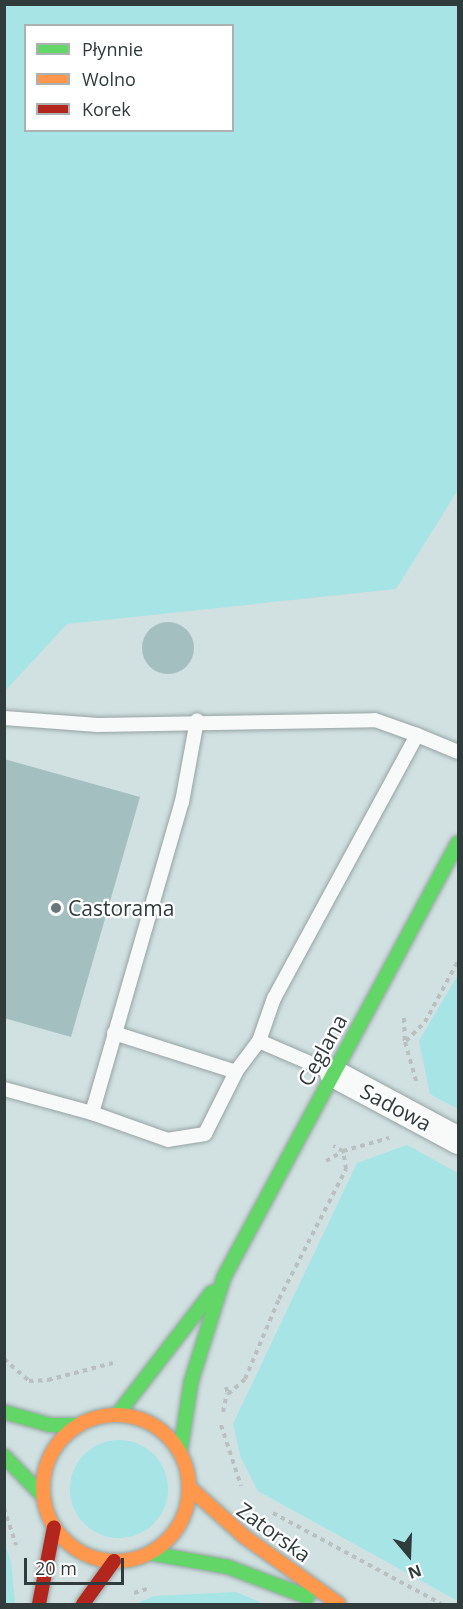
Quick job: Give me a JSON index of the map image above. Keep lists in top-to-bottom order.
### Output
{
  "streets": {
    "main road": ["Ceglana", "Zatorska"],
    "street": ["Sadowa"]
  },
  "crossings": [
    ["Ceglana", "Sadowa"],
    ["Ceglana", "Zatorska"]
  ],
  "places": ["Castorama"],
  "legend": ["Płynnie", "Wolno", "Korek"],
  "scale_bar": "20 m",
  "north": "bottom"
}
